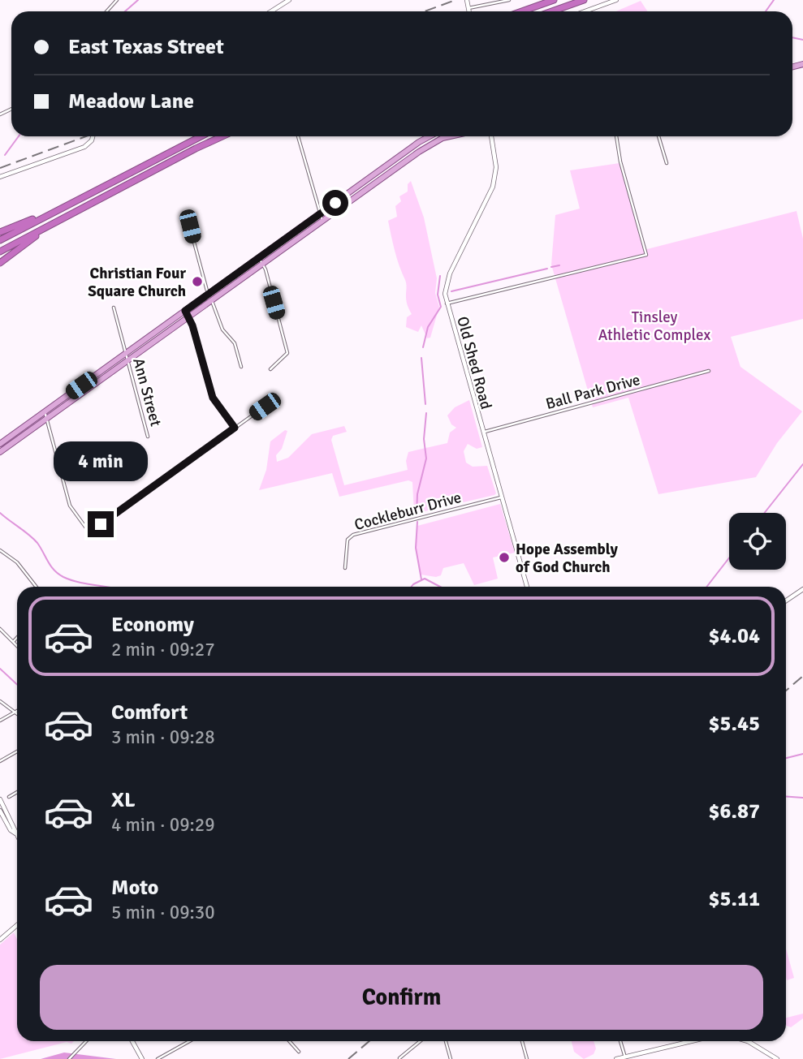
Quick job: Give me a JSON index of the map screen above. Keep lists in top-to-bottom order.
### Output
{
  "streets": {
    "street": [
      "Old Shed Road",
      "Ball Park Drive",
      "Ann Street",
      "Cockleburr Drive"
    ]
  },
  "crossings": [
    ["Old Shed Road", "Ball Park Drive"],
    ["Old Shed Road", "Cockleburr Drive"]
  ],
  "parks": ["Tinsley Athletic Complex"],
  "places": ["Christian Four Square Church", "Hope Assembly of God Church"],
  "page": {
    "banner": ["East Texas Street", "Meadow Lane"],
    "bubble": "4 min",
    "list": [
      {
        "name": "Economy",
        "note": "2 min · 09:27",
        "value": "$4.04"
      },
      {
        "name": "Comfort",
        "note": "3 min · 09:28",
        "value": "$5.45"
      },
      {
        "name": "XL",
        "note": "4 min · 09:29",
        "value": "$6.87"
      },
      {
        "name": "Moto",
        "note": "5 min · 09:30",
        "value": "$5.11"
      }
    ],
    "buttons": "Confirm"
  }
}
